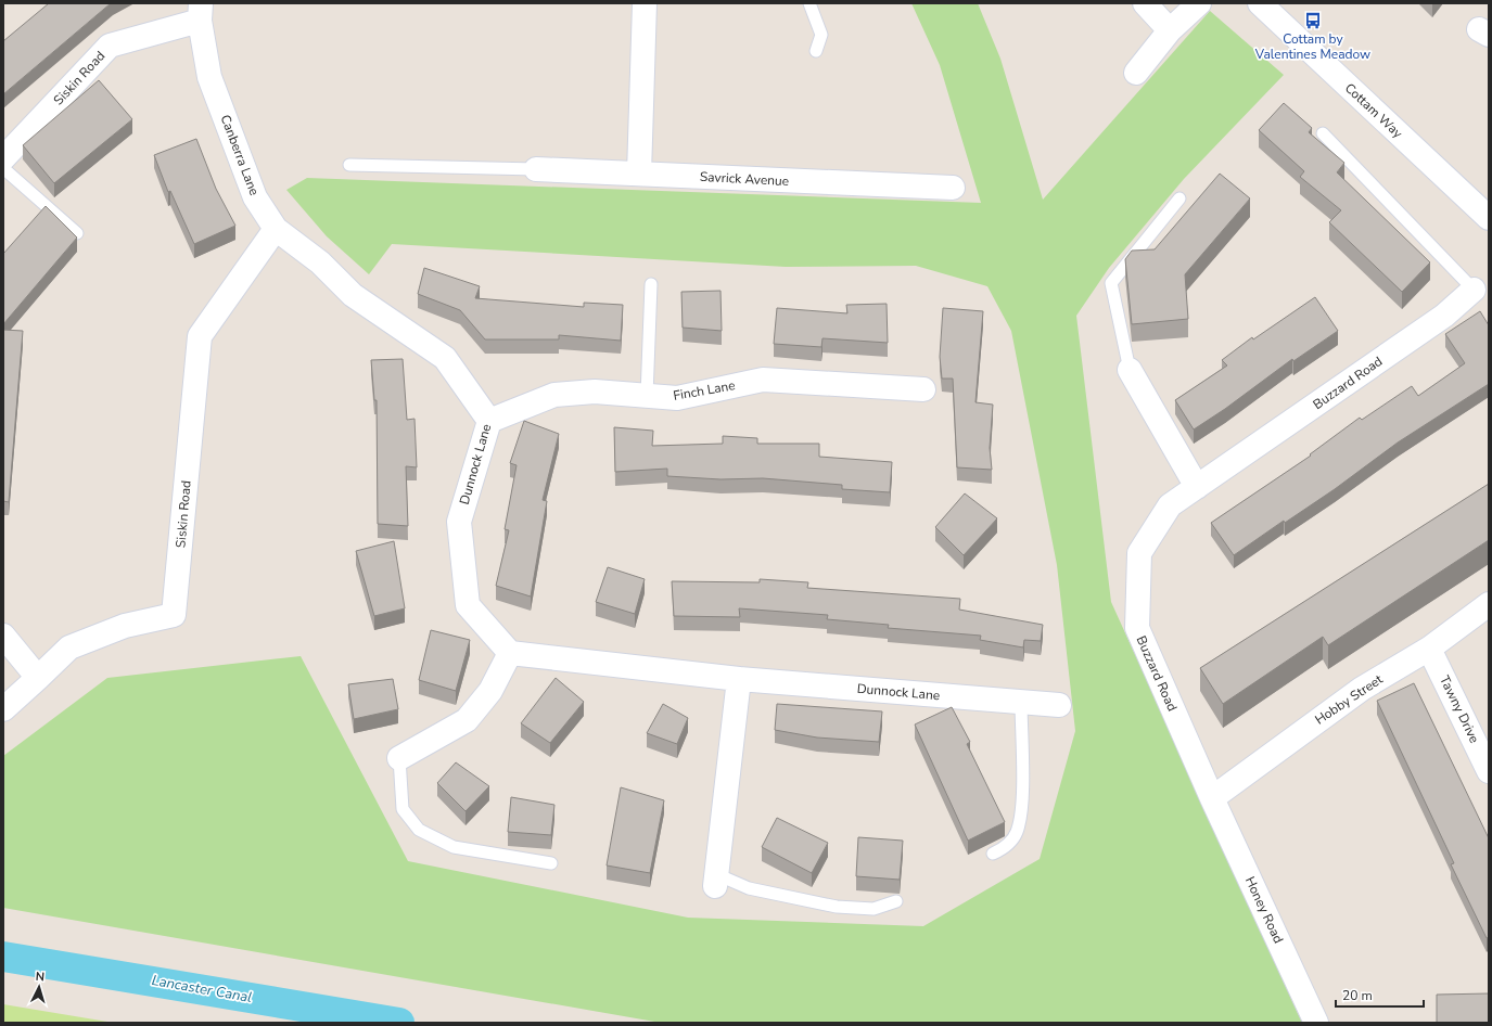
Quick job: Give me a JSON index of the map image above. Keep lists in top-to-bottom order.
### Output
{
  "streets": {
    "street": [
      "Siskin Road",
      "Cottam Way",
      "Canberra Lane",
      "Savrick Avenue",
      "Buzzard Road",
      "Finch Lane",
      "Dunnock Lane",
      "Hobby Street",
      "Tawny Drive",
      "Honey Road"
    ]
  },
  "crossings": [
    ["Siskin Road", "Canberra Lane"],
    ["Canberra Lane", "Dunnock Lane"],
    ["Buzzard Road", "Hobby Street"],
    ["Buzzard Road", "Honey Road"],
    ["Finch Lane", "Dunnock Lane"],
    ["Hobby Street", "Tawny Drive"],
    ["Hobby Street", "Honey Road"]
  ],
  "water": ["Lancaster Canal"],
  "places": {
    "bus stop": ["Cottam by Valentines Meadow"]
  },
  "scale_bar": "20 m",
  "north": "top"
}
